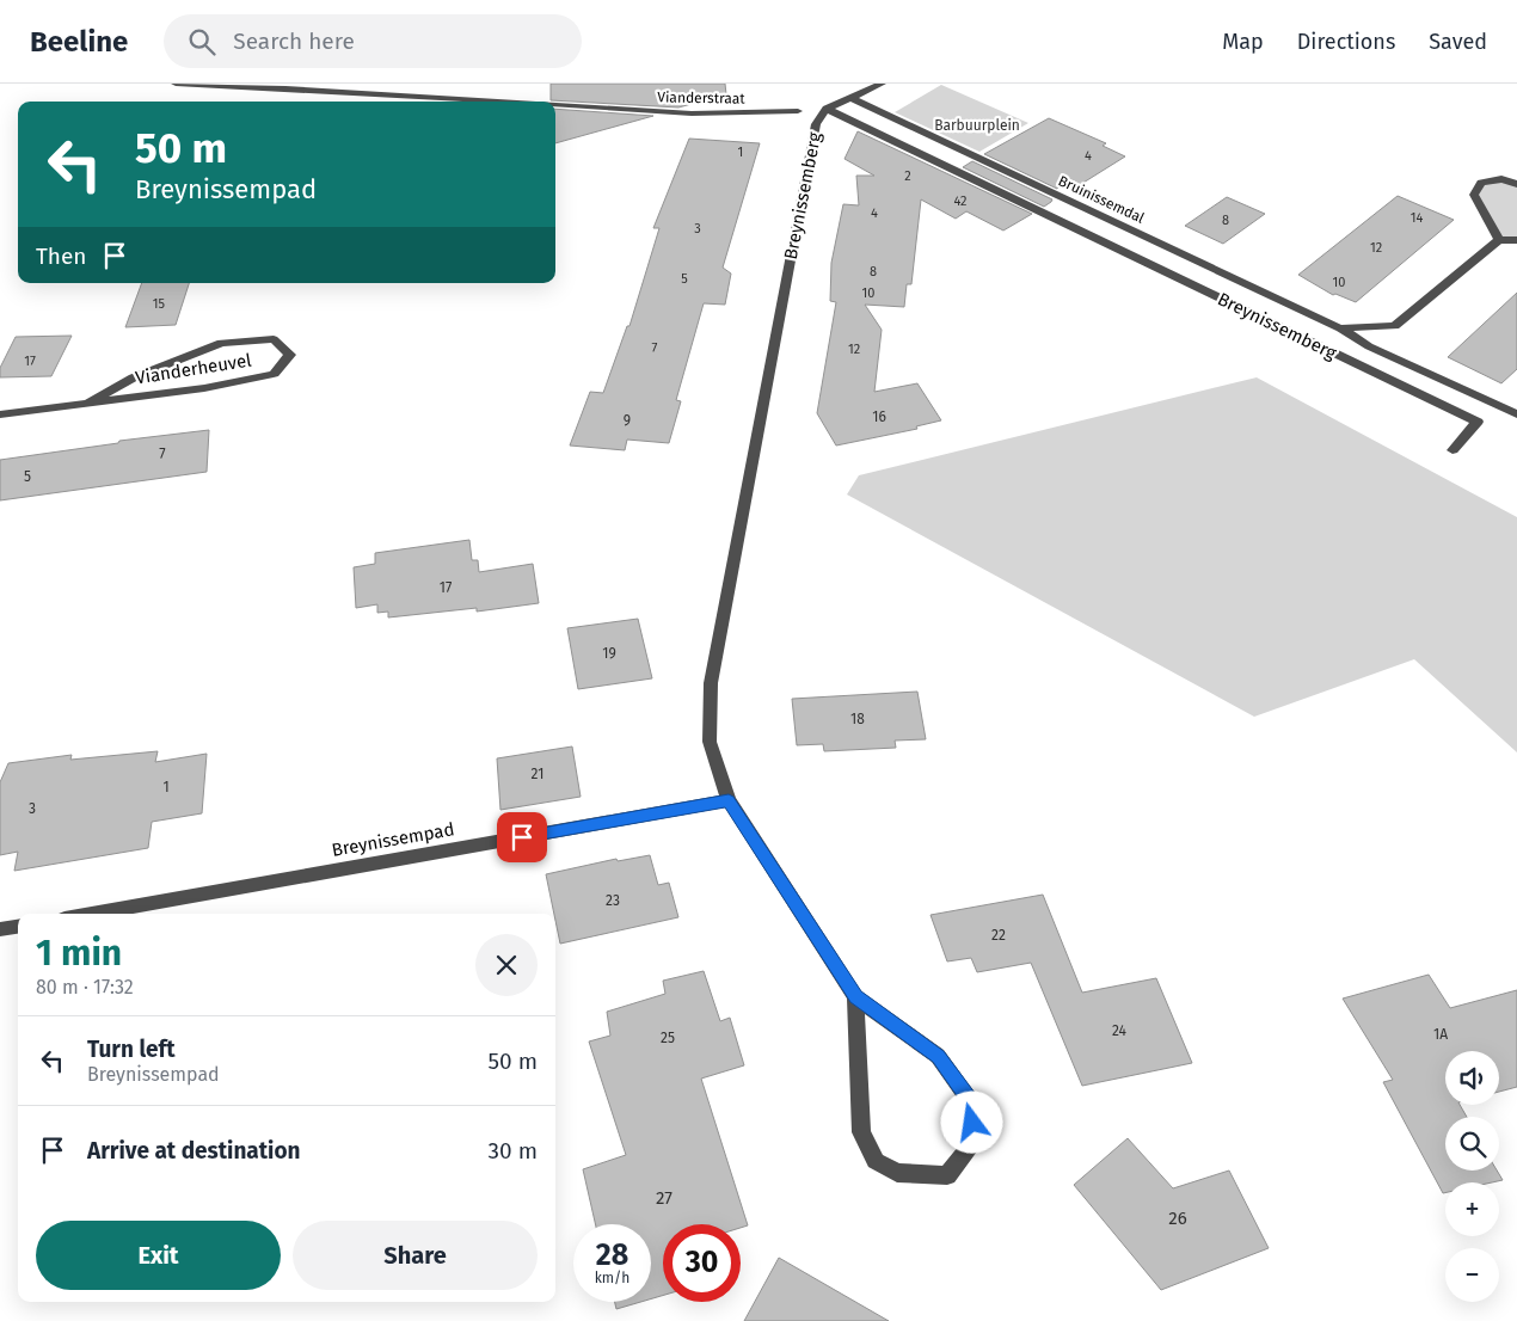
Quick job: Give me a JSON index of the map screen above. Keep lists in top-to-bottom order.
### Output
{
  "streets": {
    "street": [
      "Vianderstraat",
      "Breynissemberg",
      "Bruinissemdal",
      "Vianderheuvel",
      "Breynissempad"
    ]
  },
  "crossings": [
    ["Breynissemberg", "Breynissempad"]
  ],
  "parks": ["Barbuurplein"],
  "house_numbers": [
    "1",
    "4",
    "2",
    "42",
    "4",
    "14",
    "8",
    "3",
    "12",
    "8",
    "5",
    "10",
    "10",
    "15",
    "7",
    "12",
    "17",
    "16",
    "9",
    "7",
    "5",
    "17",
    "19",
    "18",
    "21",
    "1",
    "3",
    "23",
    "22",
    "24",
    "1A",
    "25",
    "27",
    "26"
  ],
  "page": {
    "header": "Beeline",
    "search": "Search here",
    "nav": ["Map", "Directions", "Saved"],
    "turn": ["50 m", "Breynissempad"],
    "then": "Then",
    "heading": ["1 min", "80 m · 17:32"],
    "list": [
      {
        "name": "Turn left",
        "note": "Breynissempad",
        "value": "50 m"
      },
      {
        "name": "Arrive at destination",
        "value": "30 m"
      }
    ],
    "map_buttons": ["+", "−"],
    "buttons": ["Exit", "Share"],
    "speed": "28 km/h",
    "limit": "30"
  }
}
